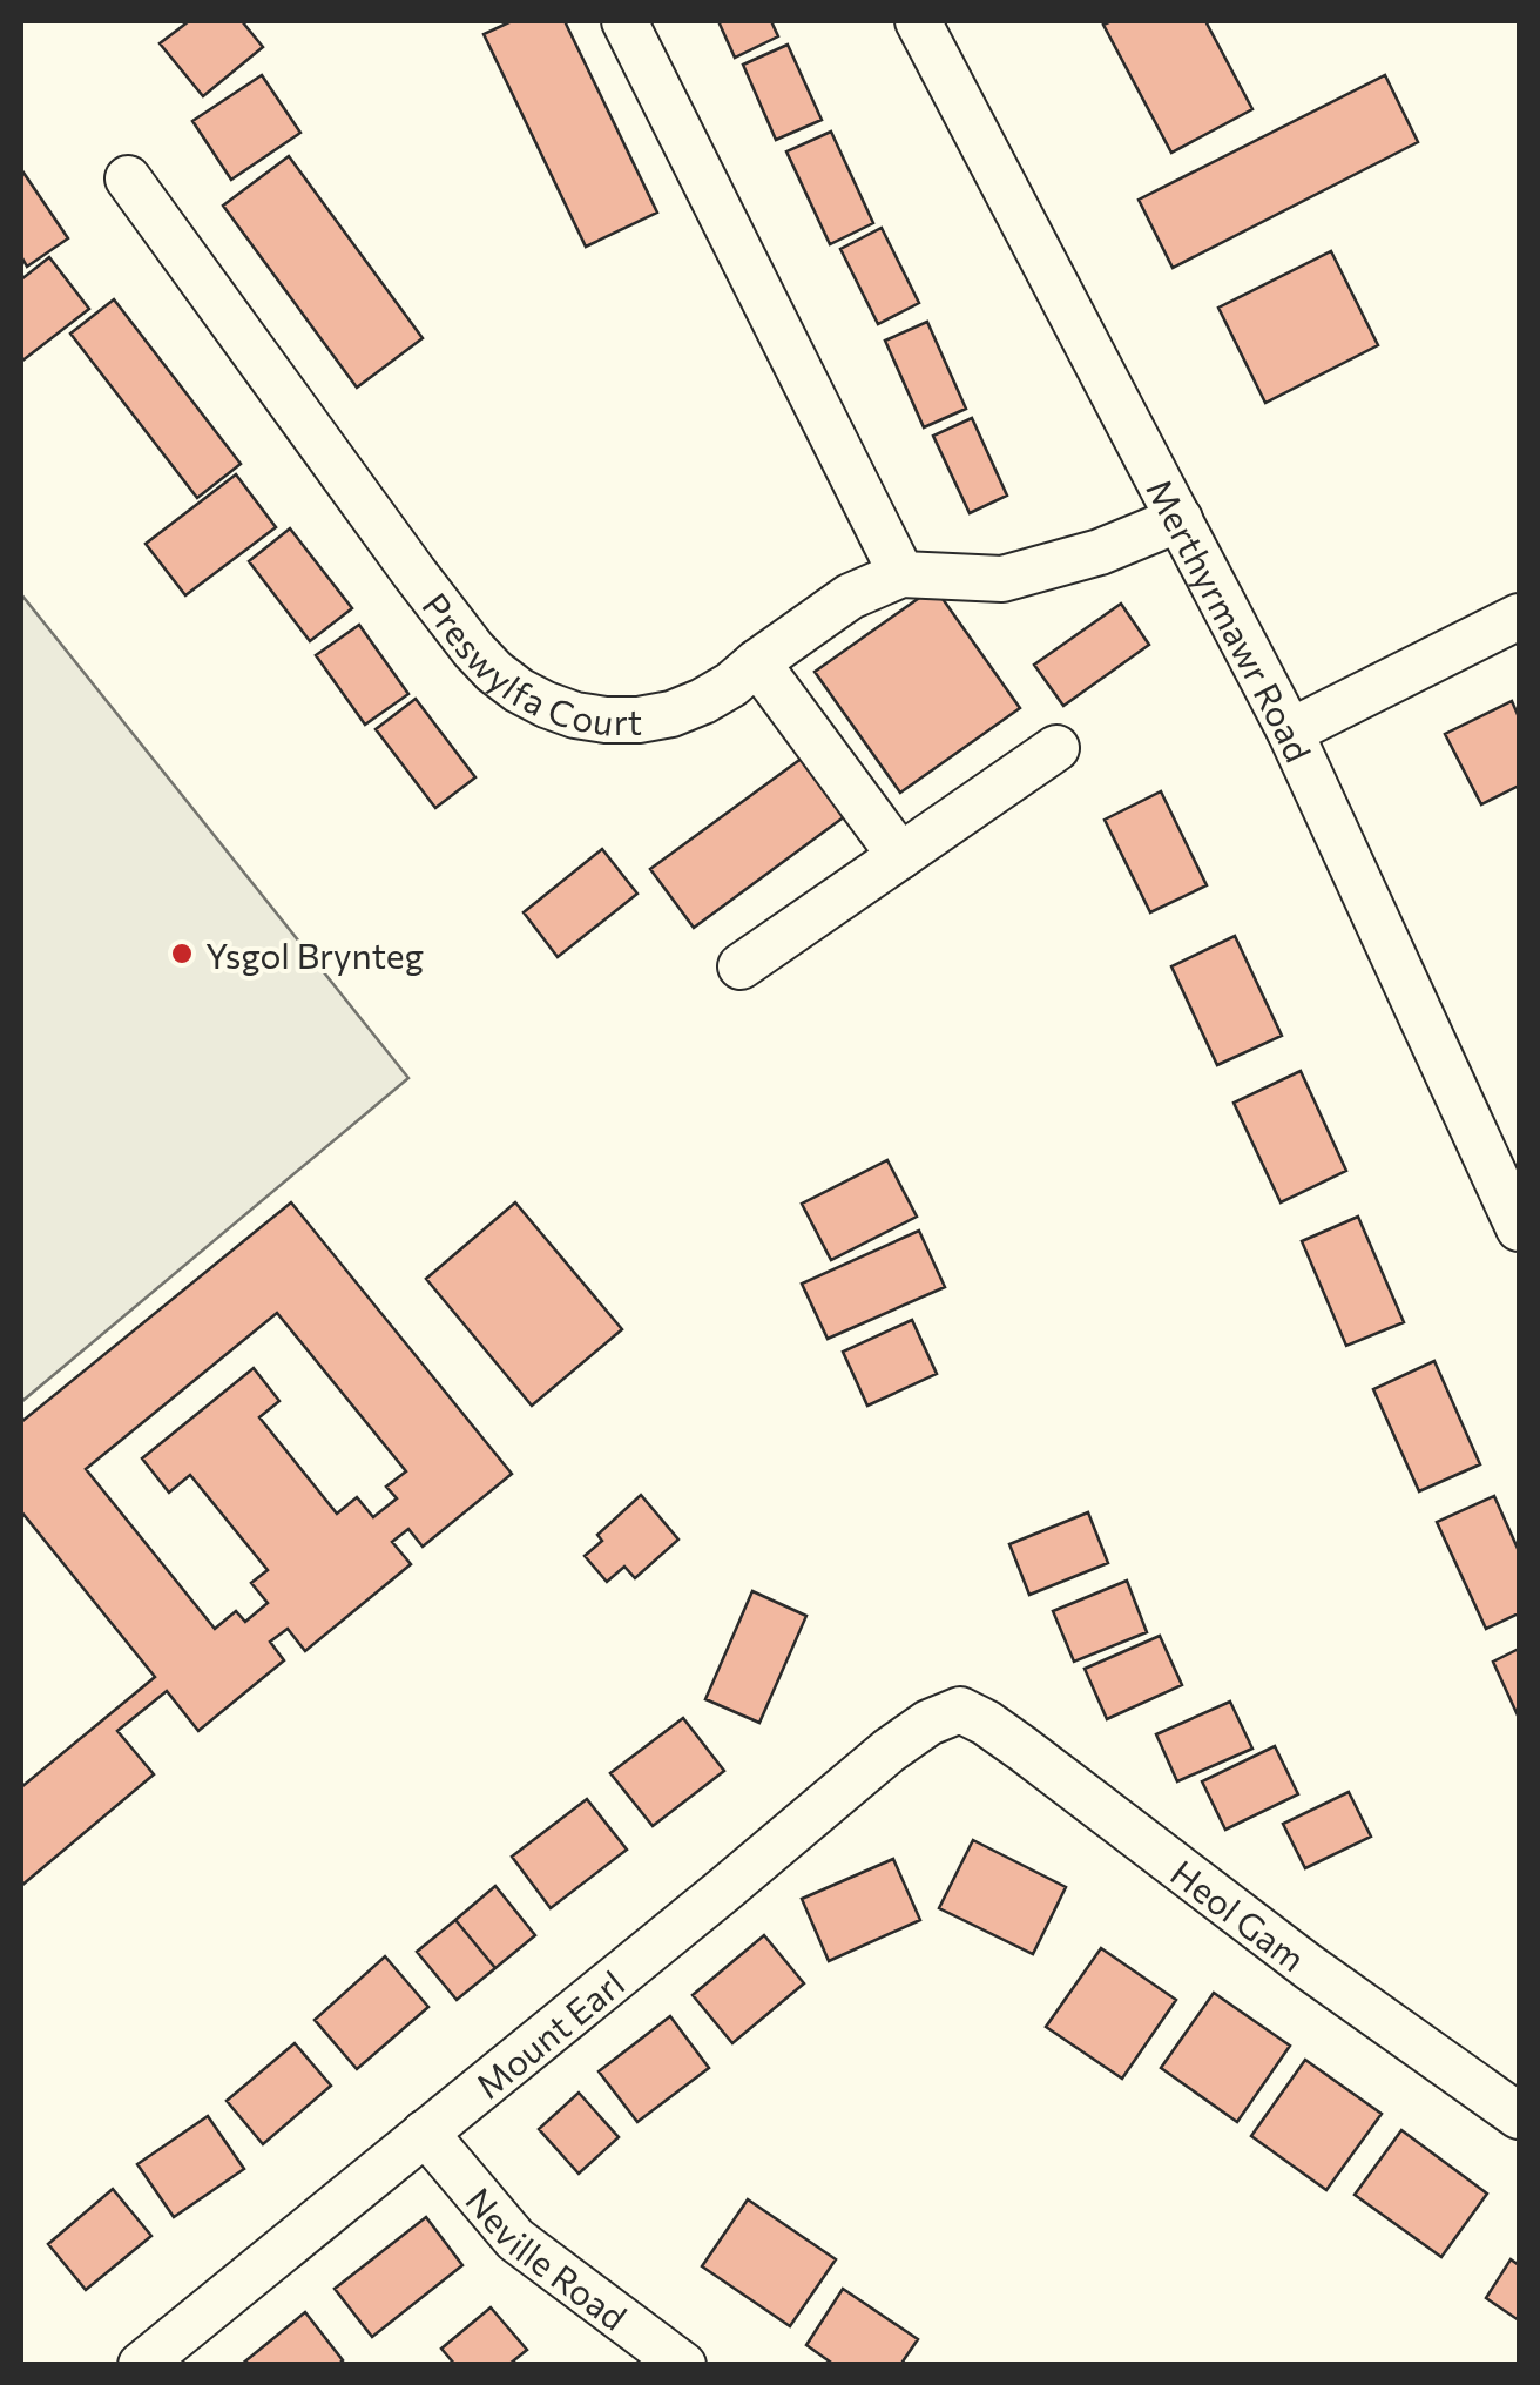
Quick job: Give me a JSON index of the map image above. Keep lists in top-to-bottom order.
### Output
{
  "streets": {
    "street": [
      "Merthyrmawr Road",
      "Preswylfa Court",
      "Heol Gam",
      "Mount Earl",
      "Neville Road"
    ]
  },
  "crossings": [
    ["Merthyrmawr Road", "Preswylfa Court"],
    ["Heol Gam", "Mount Earl"],
    ["Mount Earl", "Neville Road"]
  ],
  "places": ["Ysgol Brynteg"]
}
